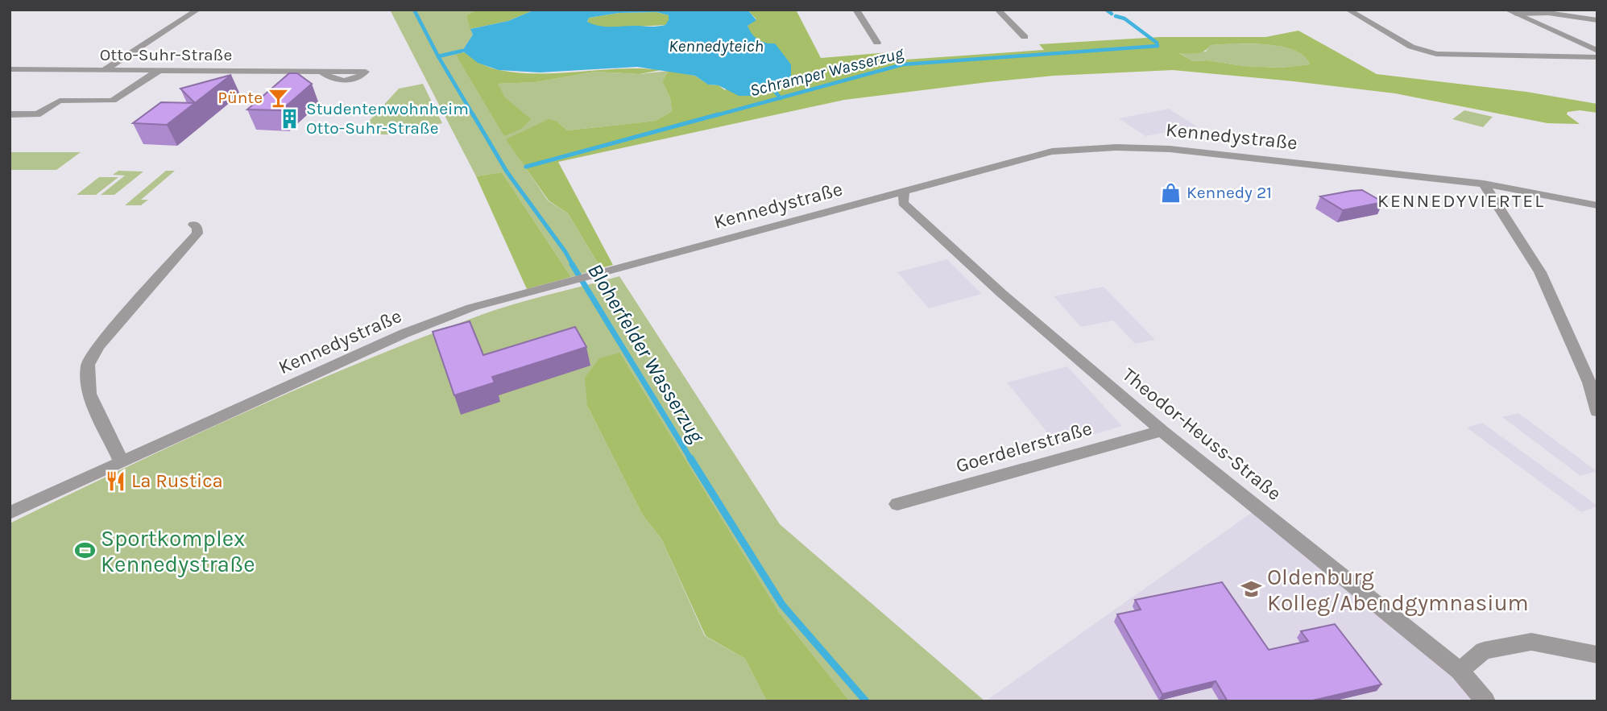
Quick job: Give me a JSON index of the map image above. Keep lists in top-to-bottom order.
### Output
{
  "streets": {
    "street": [
      "Otto-Suhr-Straße",
      "Kennedystraße",
      "Theodor-Heuss-Straße",
      "Goerdelerstraße"
    ]
  },
  "crossings": [
    ["Kennedystraße", "Theodor-Heuss-Straße"],
    ["Theodor-Heuss-Straße", "Goerdelerstraße"]
  ],
  "districts": ["KENNEDYVIERTEL"],
  "water": ["Kennedyteich", "Schramper Wasserzug", "Bloherfelder Wasserzug"],
  "places": {
    "bar": ["Pünte"],
    "building": ["Studentenwohnheim Otto-Suhr-Straße"],
    "shop": ["Kennedy 21"],
    "restaurant": ["La Rustica"],
    "sports": ["Sportkomplex Kennedystraße"],
    "school or university": ["Oldenburg Kolleg/Abendgymnasium"]
  }
}
